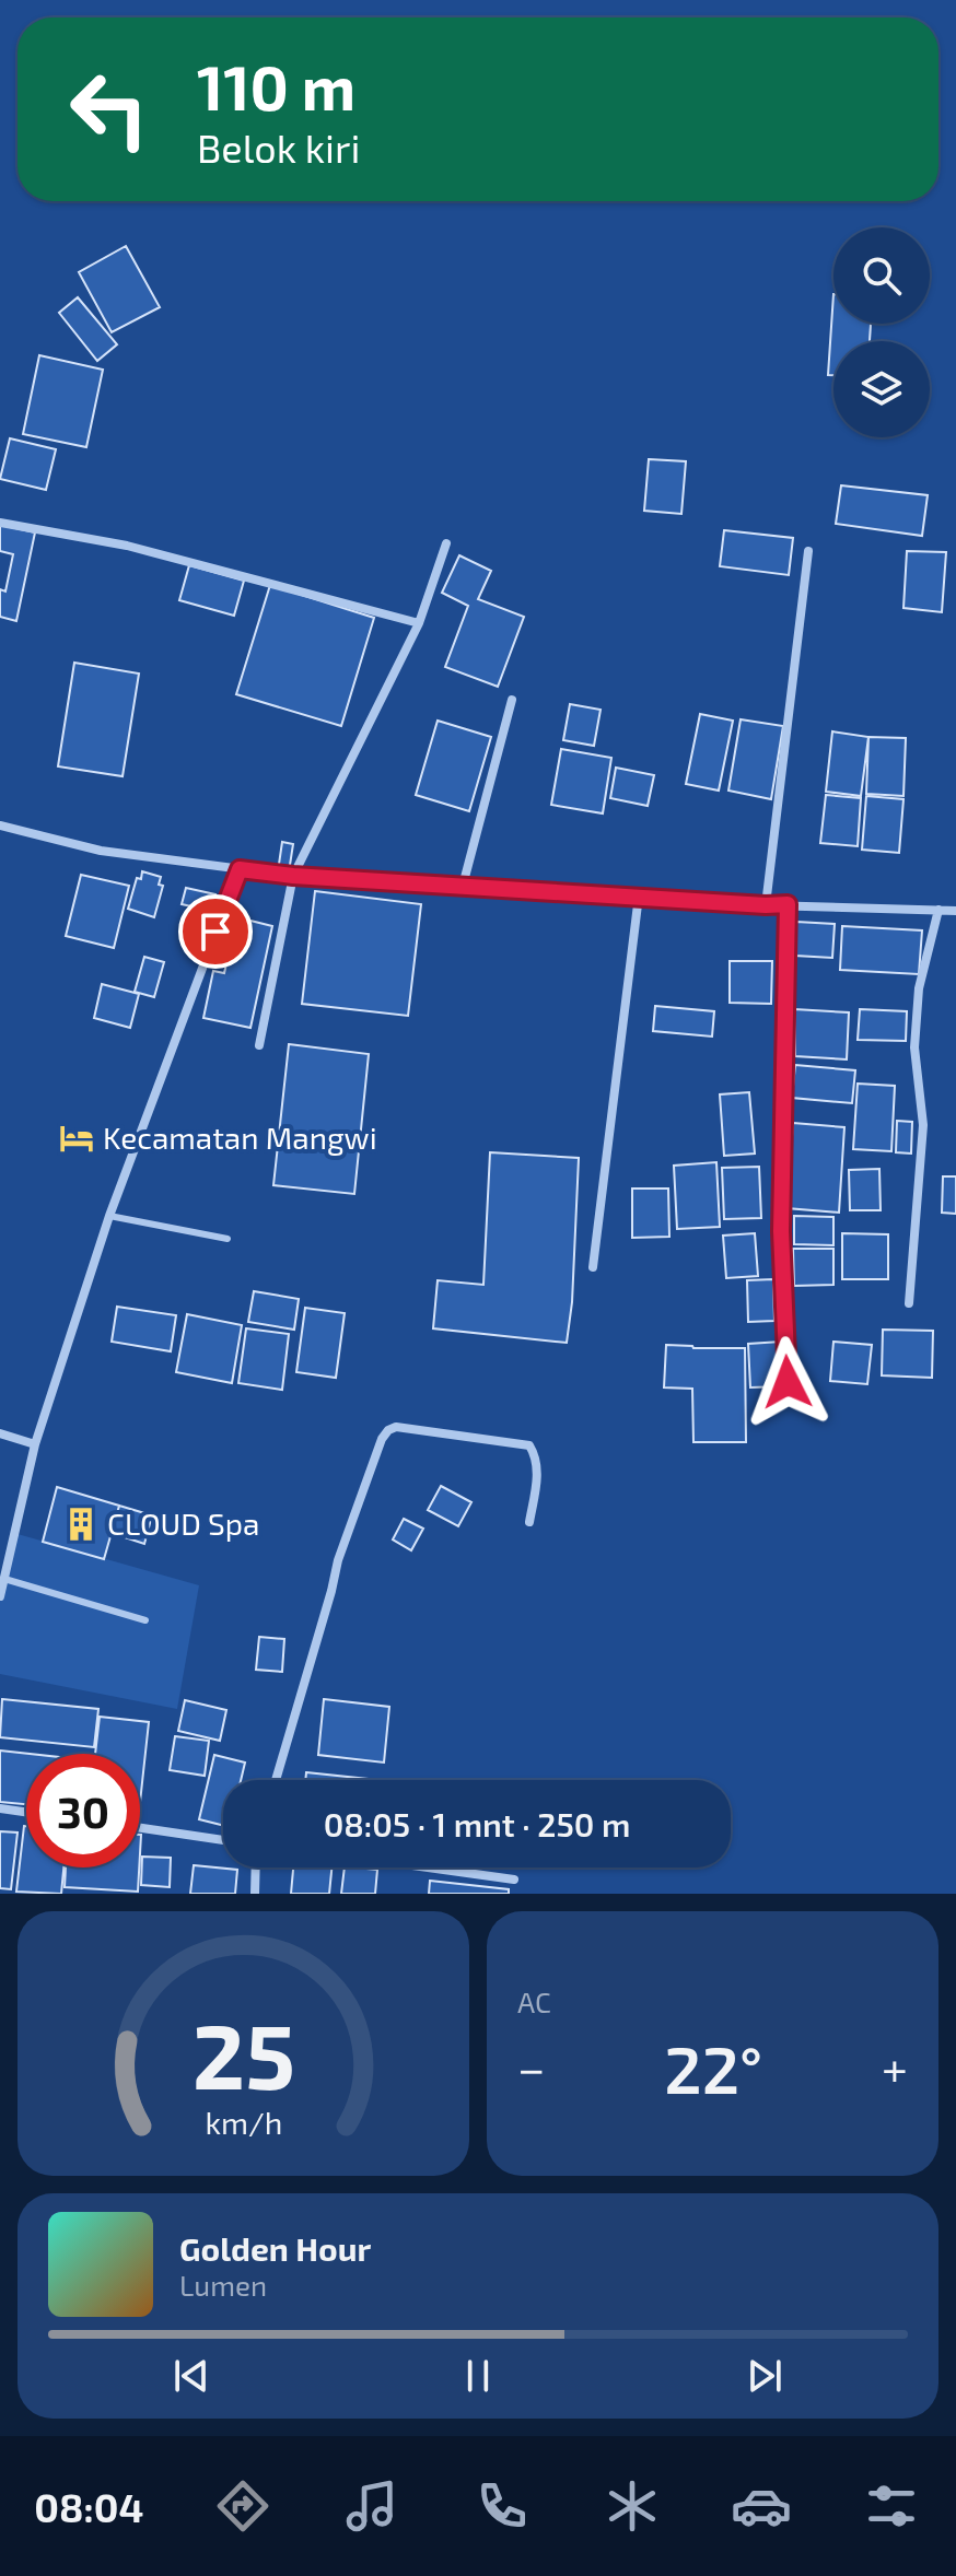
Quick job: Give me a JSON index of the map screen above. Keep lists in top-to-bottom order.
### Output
{
  "places": {
    "hotel": ["Kecamatan Mangwi"],
    "building": ["CLOUD Spa"]
  },
  "page": {
    "turn": ["110 m", "Belok kiri"],
    "limit": "30",
    "trip": "08:05 · 1 mnt · 250 m",
    "tile": "AC",
    "heat": ["−", "22°", "+"],
    "song": ["Golden Hour", "Lumen"],
    "tabs": "08:04",
    "gauge": ["25", "km/h"]
  }
}
